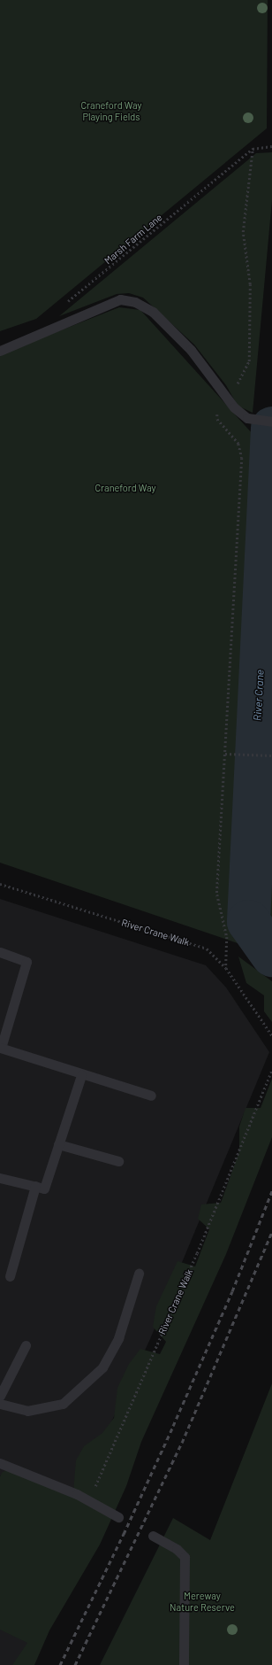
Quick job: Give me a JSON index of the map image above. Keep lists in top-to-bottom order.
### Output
{
  "streets": {
    "path": ["Marsh Farm Lane", "River Crane Walk"]
  },
  "water": ["River Crane"],
  "parks": ["Craneford Way Playing Fields", "Craneford Way", "Mereway Nature Reserve"]
}
